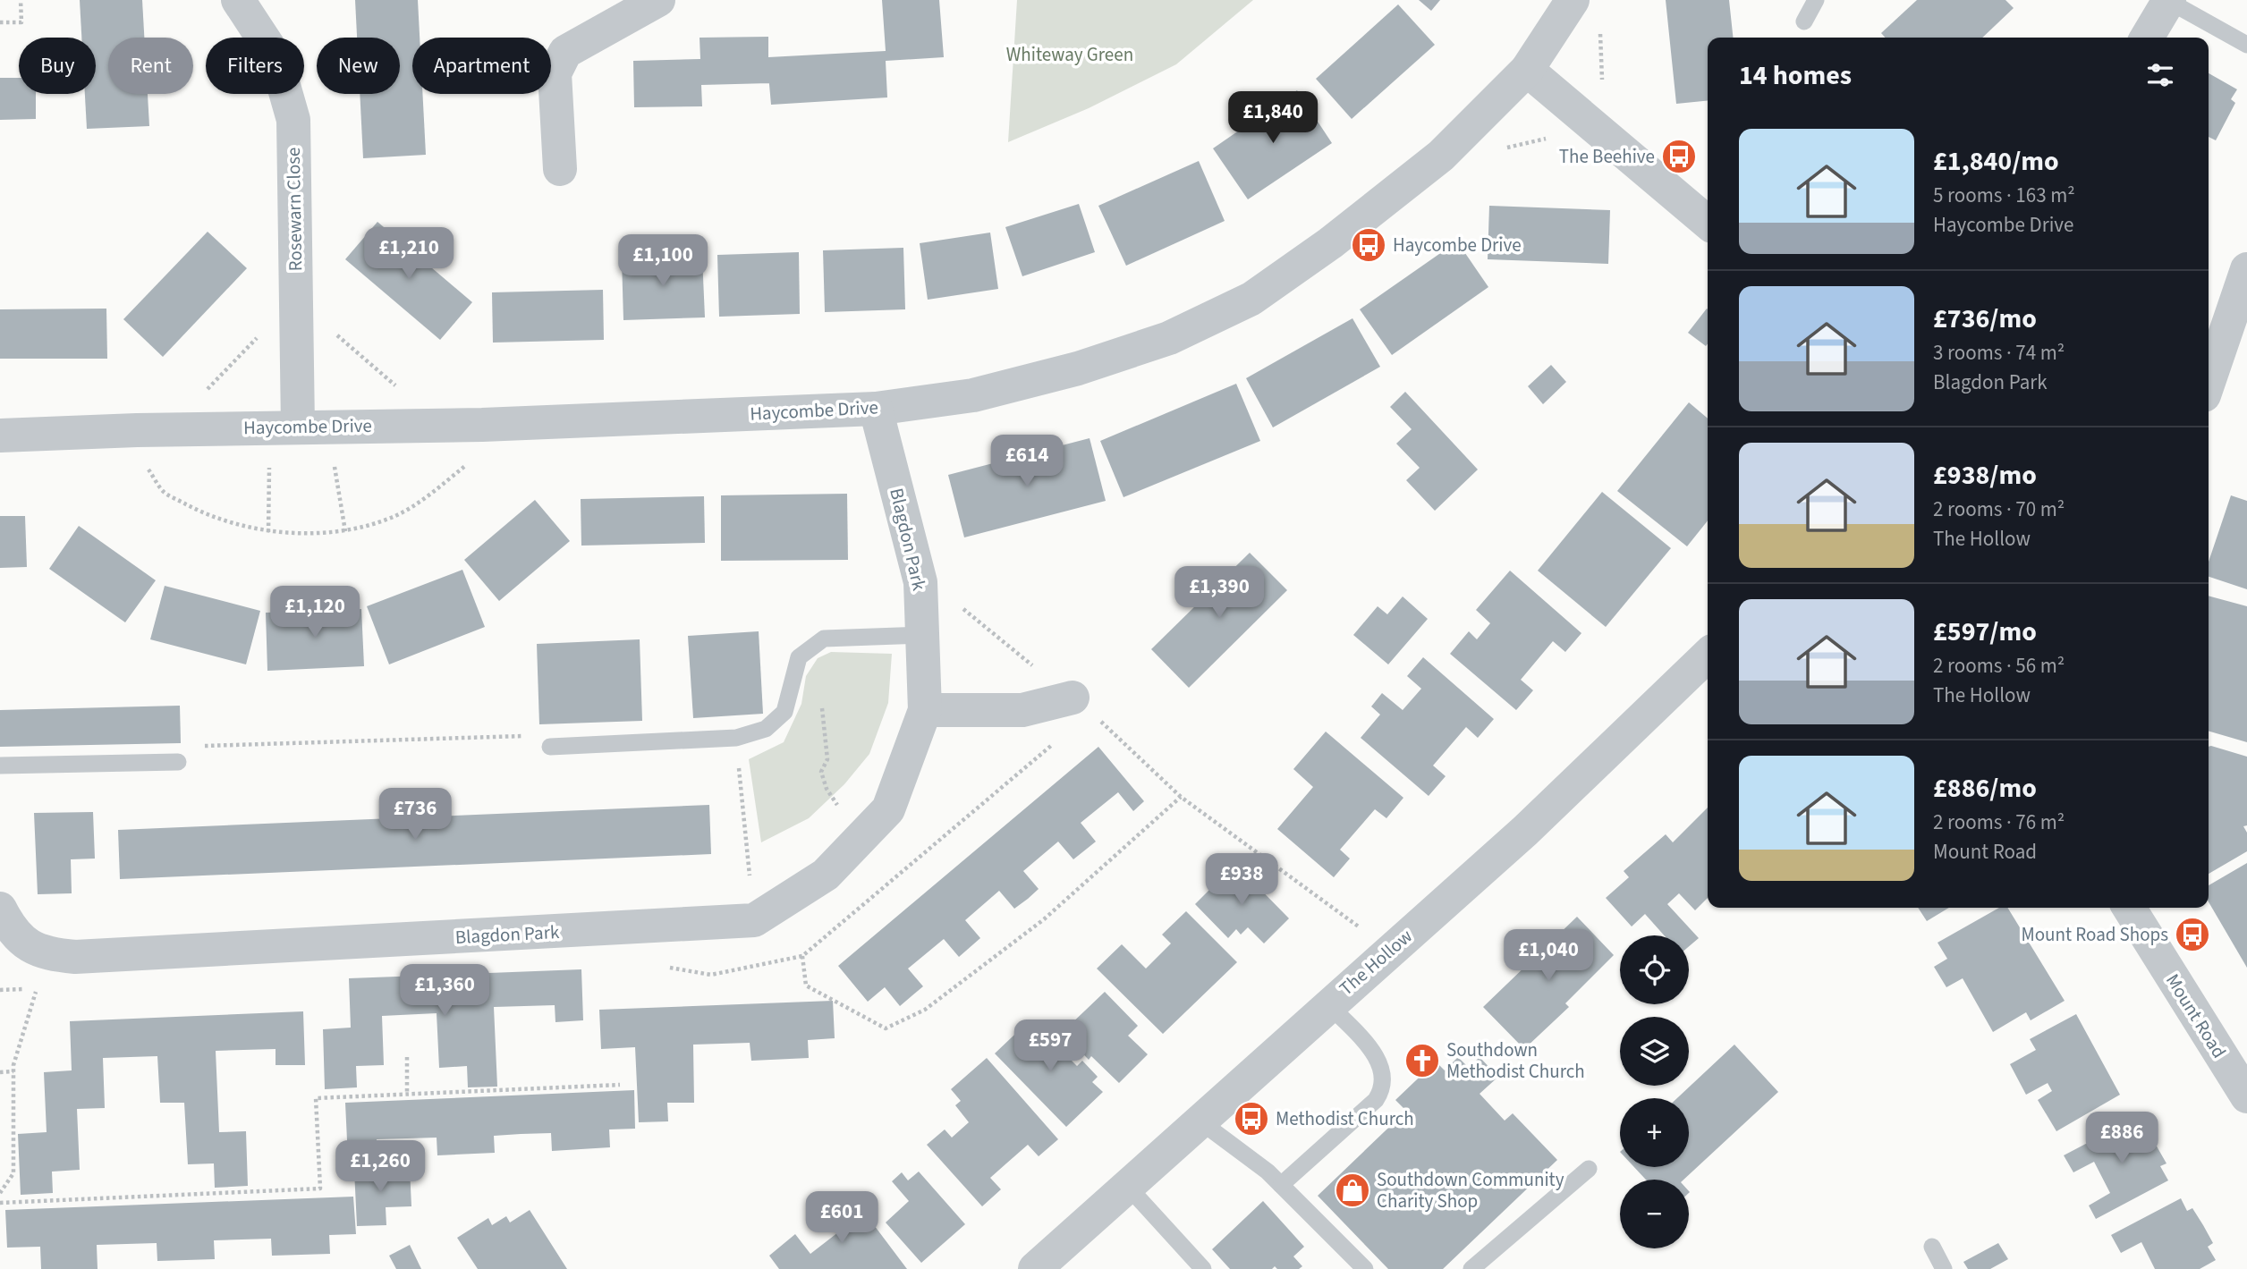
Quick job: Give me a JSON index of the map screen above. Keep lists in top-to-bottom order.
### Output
{
  "streets": {
    "street": [
      "Rosewarn Close",
      "Haycombe Drive",
      "Blagdon Park",
      "The Hollow",
      "Mount Road"
    ]
  },
  "crossings": [
    ["Rosewarn Close", "Haycombe Drive"],
    ["Haycombe Drive", "Blagdon Park"]
  ],
  "parks": ["Whiteway Green"],
  "places": {
    "bus stop": [
      "The Beehive",
      "Haycombe Drive",
      "Mount Road Shops",
      "Methodist Church"
    ],
    "church": ["Southdown Methodist Church"],
    "shop": ["Southdown Community Charity Shop"]
  },
  "page": {
    "chip": [
      "Buy",
      "Rent",
      "Filters",
      "New",
      "Apartment"
    ],
    "heading": "14 homes",
    "price": [
      "£1,840",
      "£1,210",
      "£1,100",
      "£614",
      "£1,390",
      "£1,120",
      "£736",
      "£938",
      "£1,040",
      "£1,360",
      "£597",
      "£886",
      "£1,260",
      "£601"
    ],
    "list": [
      {
        "name": "£1,840/mo",
        "note": "5 rooms · 163 m² · Haycombe Drive"
      },
      {
        "name": "£736/mo",
        "note": "3 rooms · 74 m² · Blagdon Park"
      },
      {
        "name": "£938/mo",
        "note": "2 rooms · 70 m² · The Hollow"
      },
      {
        "name": "£597/mo",
        "note": "2 rooms · 56 m² · The Hollow"
      },
      {
        "name": "£886/mo",
        "note": "2 rooms · 76 m² · Mount Road"
      }
    ],
    "map_buttons": ["+", "−"]
  }
}
